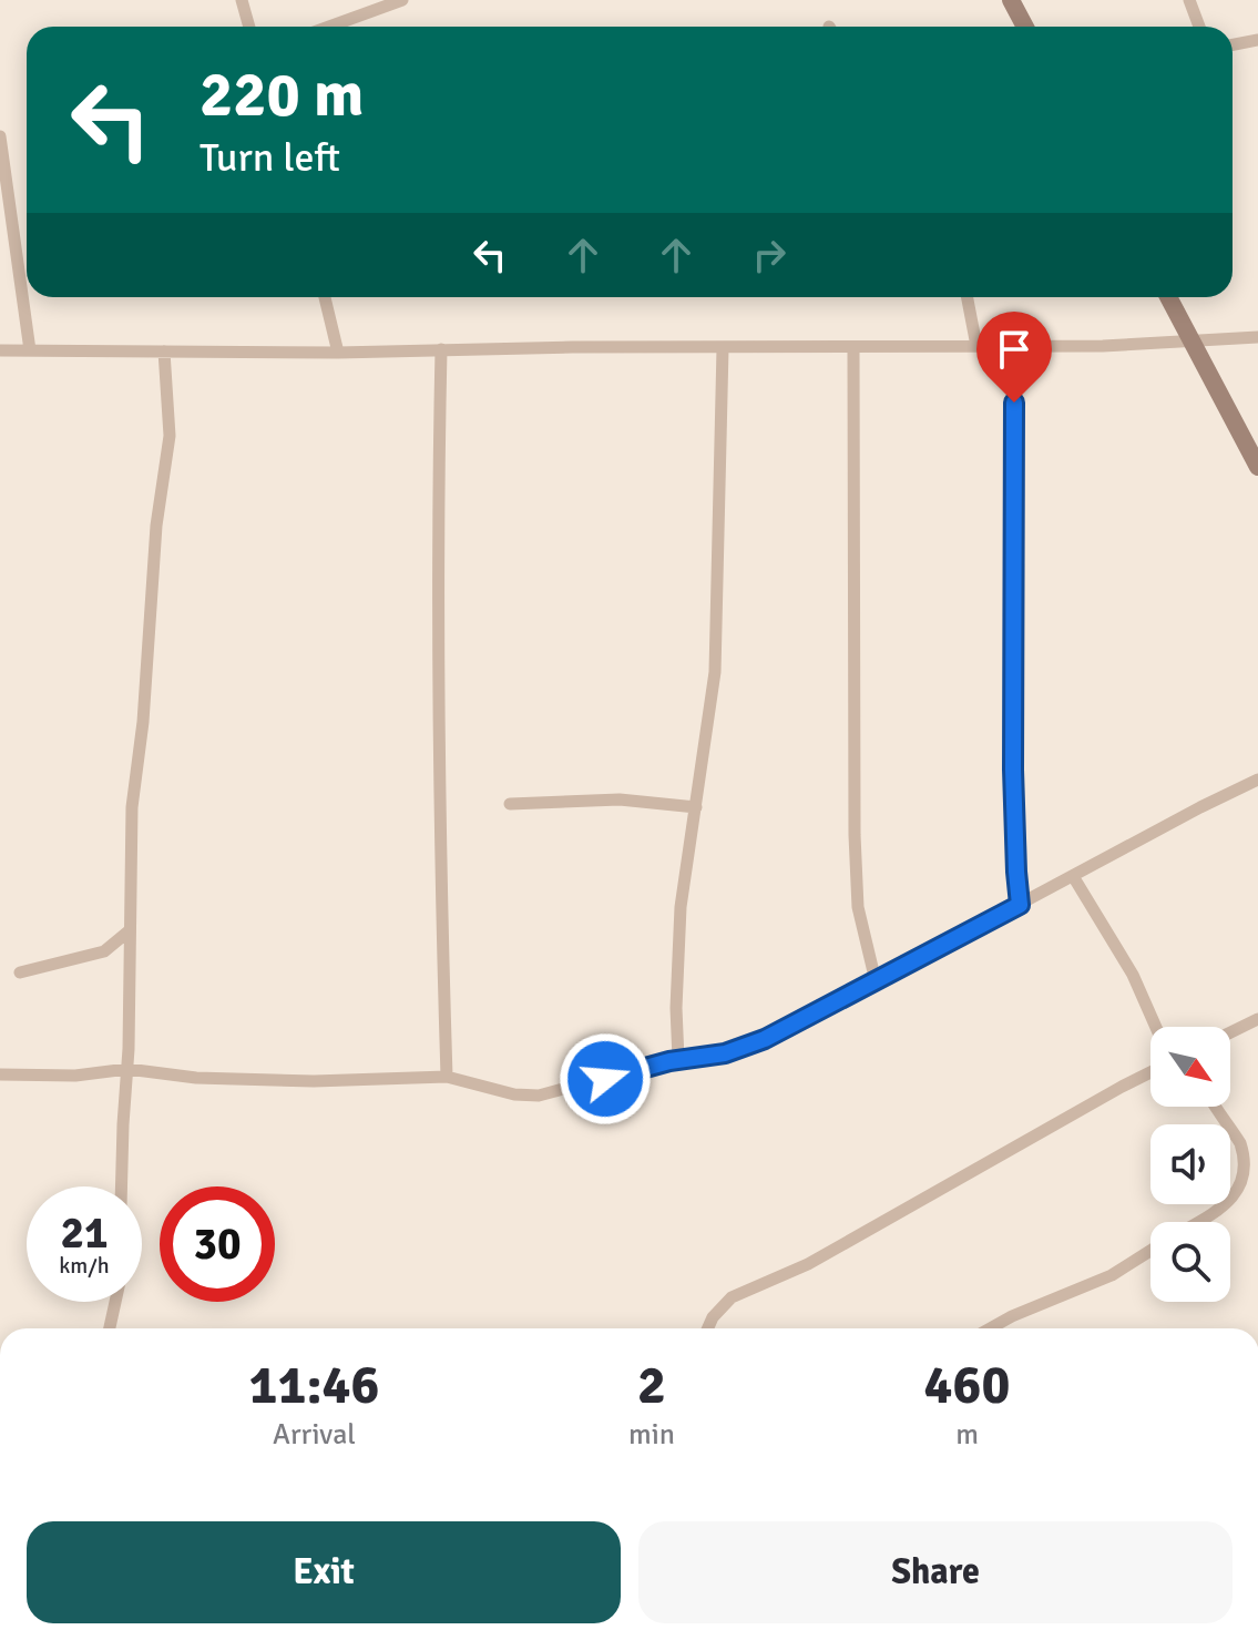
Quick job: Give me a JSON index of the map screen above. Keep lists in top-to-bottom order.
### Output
{
  "north": "bottom right",
  "page": {
    "turn": ["220 m", "Turn left"],
    "speed": "21 km/h",
    "limit": "30",
    "eta": [
      "11:46",
      "Arrival",
      "2",
      "min",
      "460",
      "m"
    ],
    "buttons": ["Exit", "Share"]
  }
}
